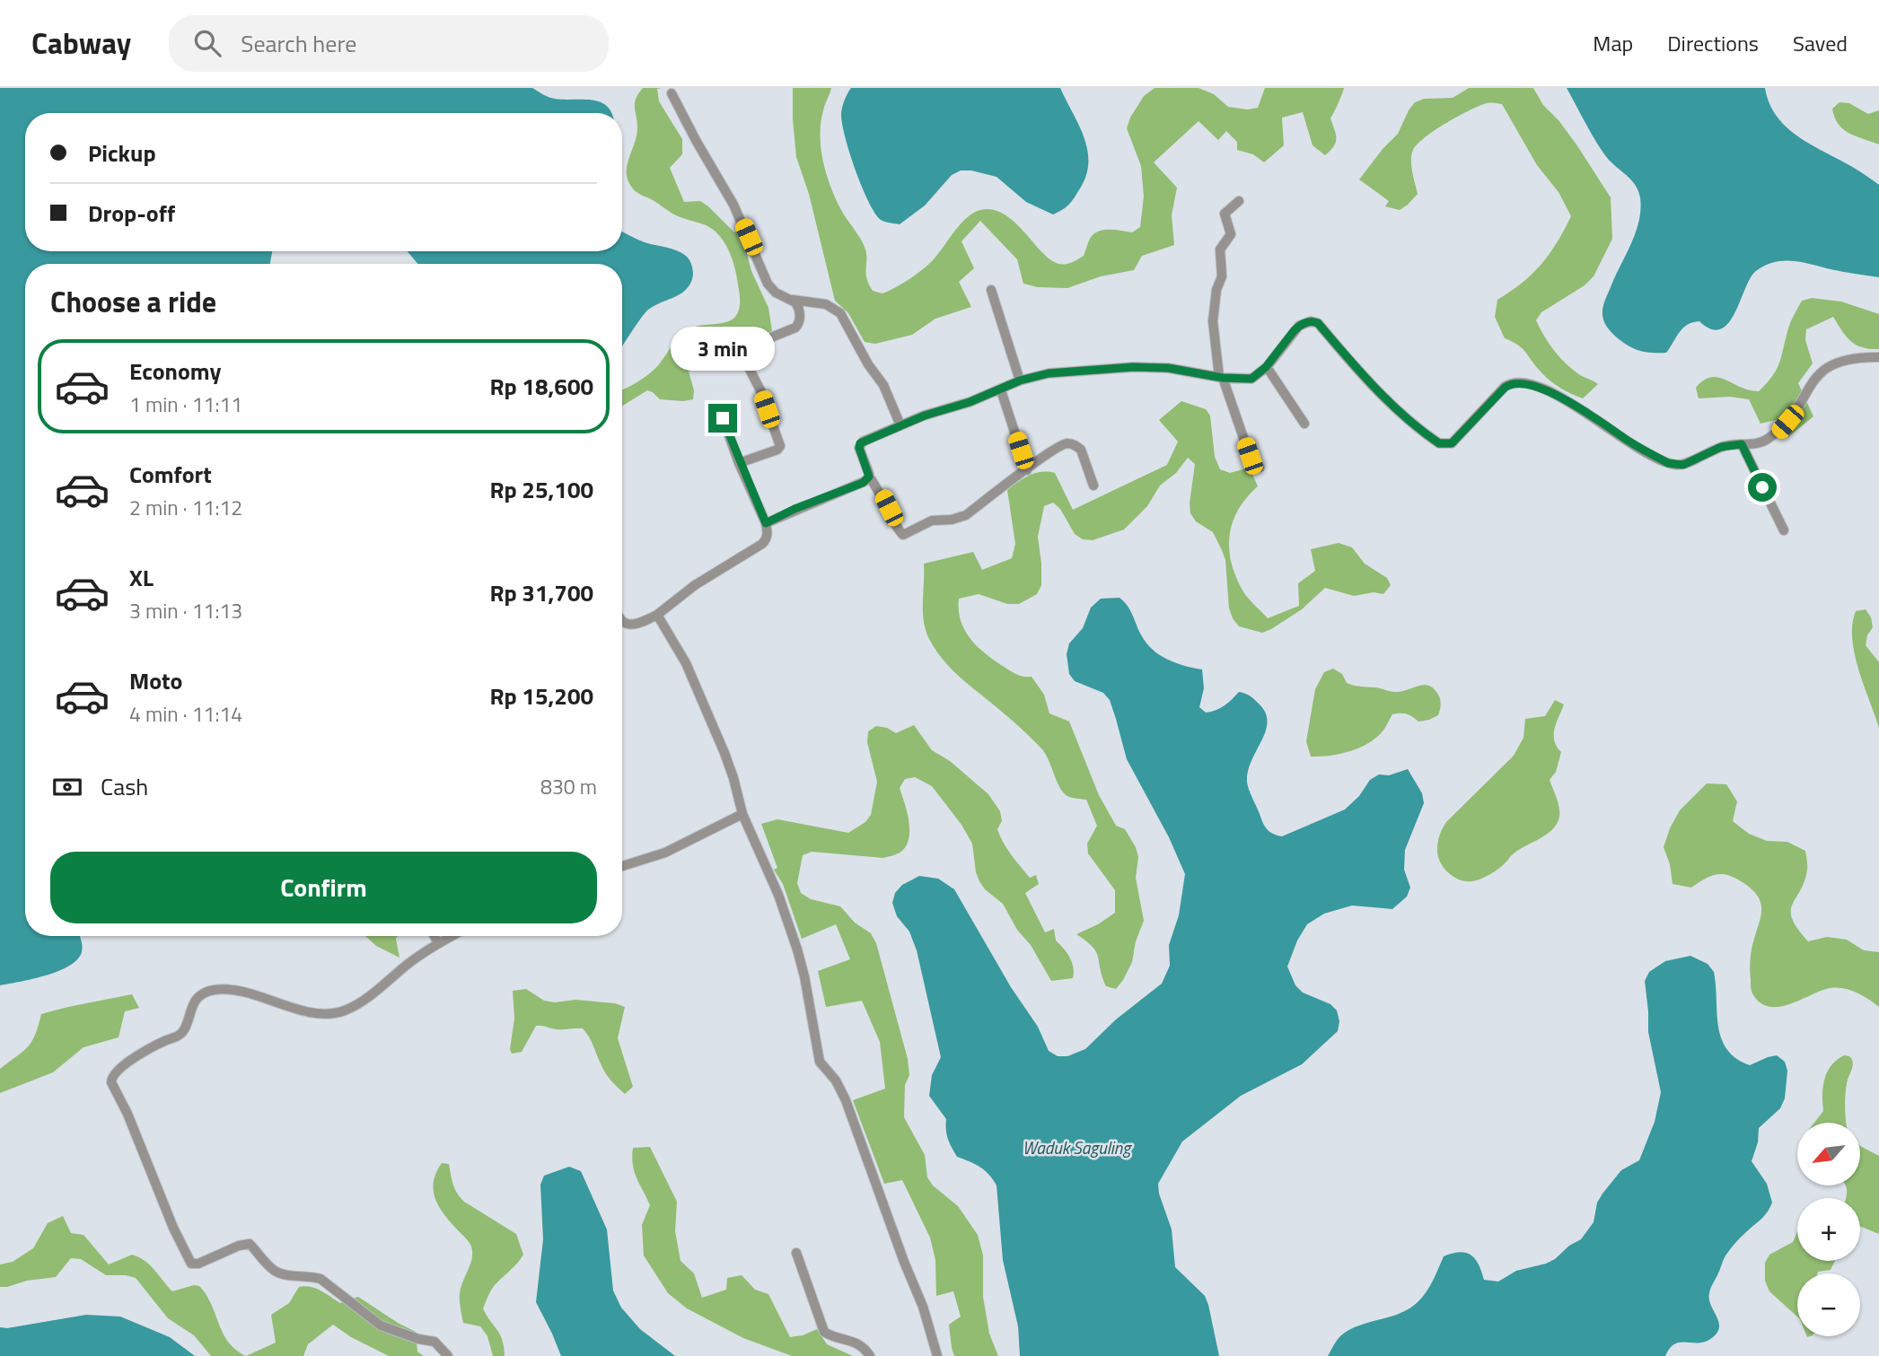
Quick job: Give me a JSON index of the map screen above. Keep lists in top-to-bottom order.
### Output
{
  "water": ["Waduk Saguling"],
  "north": "bottom left",
  "page": {
    "header": "Cabway",
    "search": "Search here",
    "nav": ["Map", "Directions", "Saved"],
    "banner": ["Pickup", "Drop-off"],
    "heading": "Choose a ride",
    "bubble": "3 min",
    "list": [
      {
        "name": "Economy",
        "note": "1 min · 11:11",
        "value": "Rp 18,600"
      },
      {
        "name": "Comfort",
        "note": "2 min · 11:12",
        "value": "Rp 25,100"
      },
      {
        "name": "XL",
        "note": "3 min · 11:13",
        "value": "Rp 31,700"
      },
      {
        "name": "Moto",
        "note": "4 min · 11:14",
        "value": "Rp 15,200"
      }
    ],
    "pay": ["Cash", "830 m"],
    "buttons": "Confirm",
    "map_buttons": ["+", "−"]
  }
}
